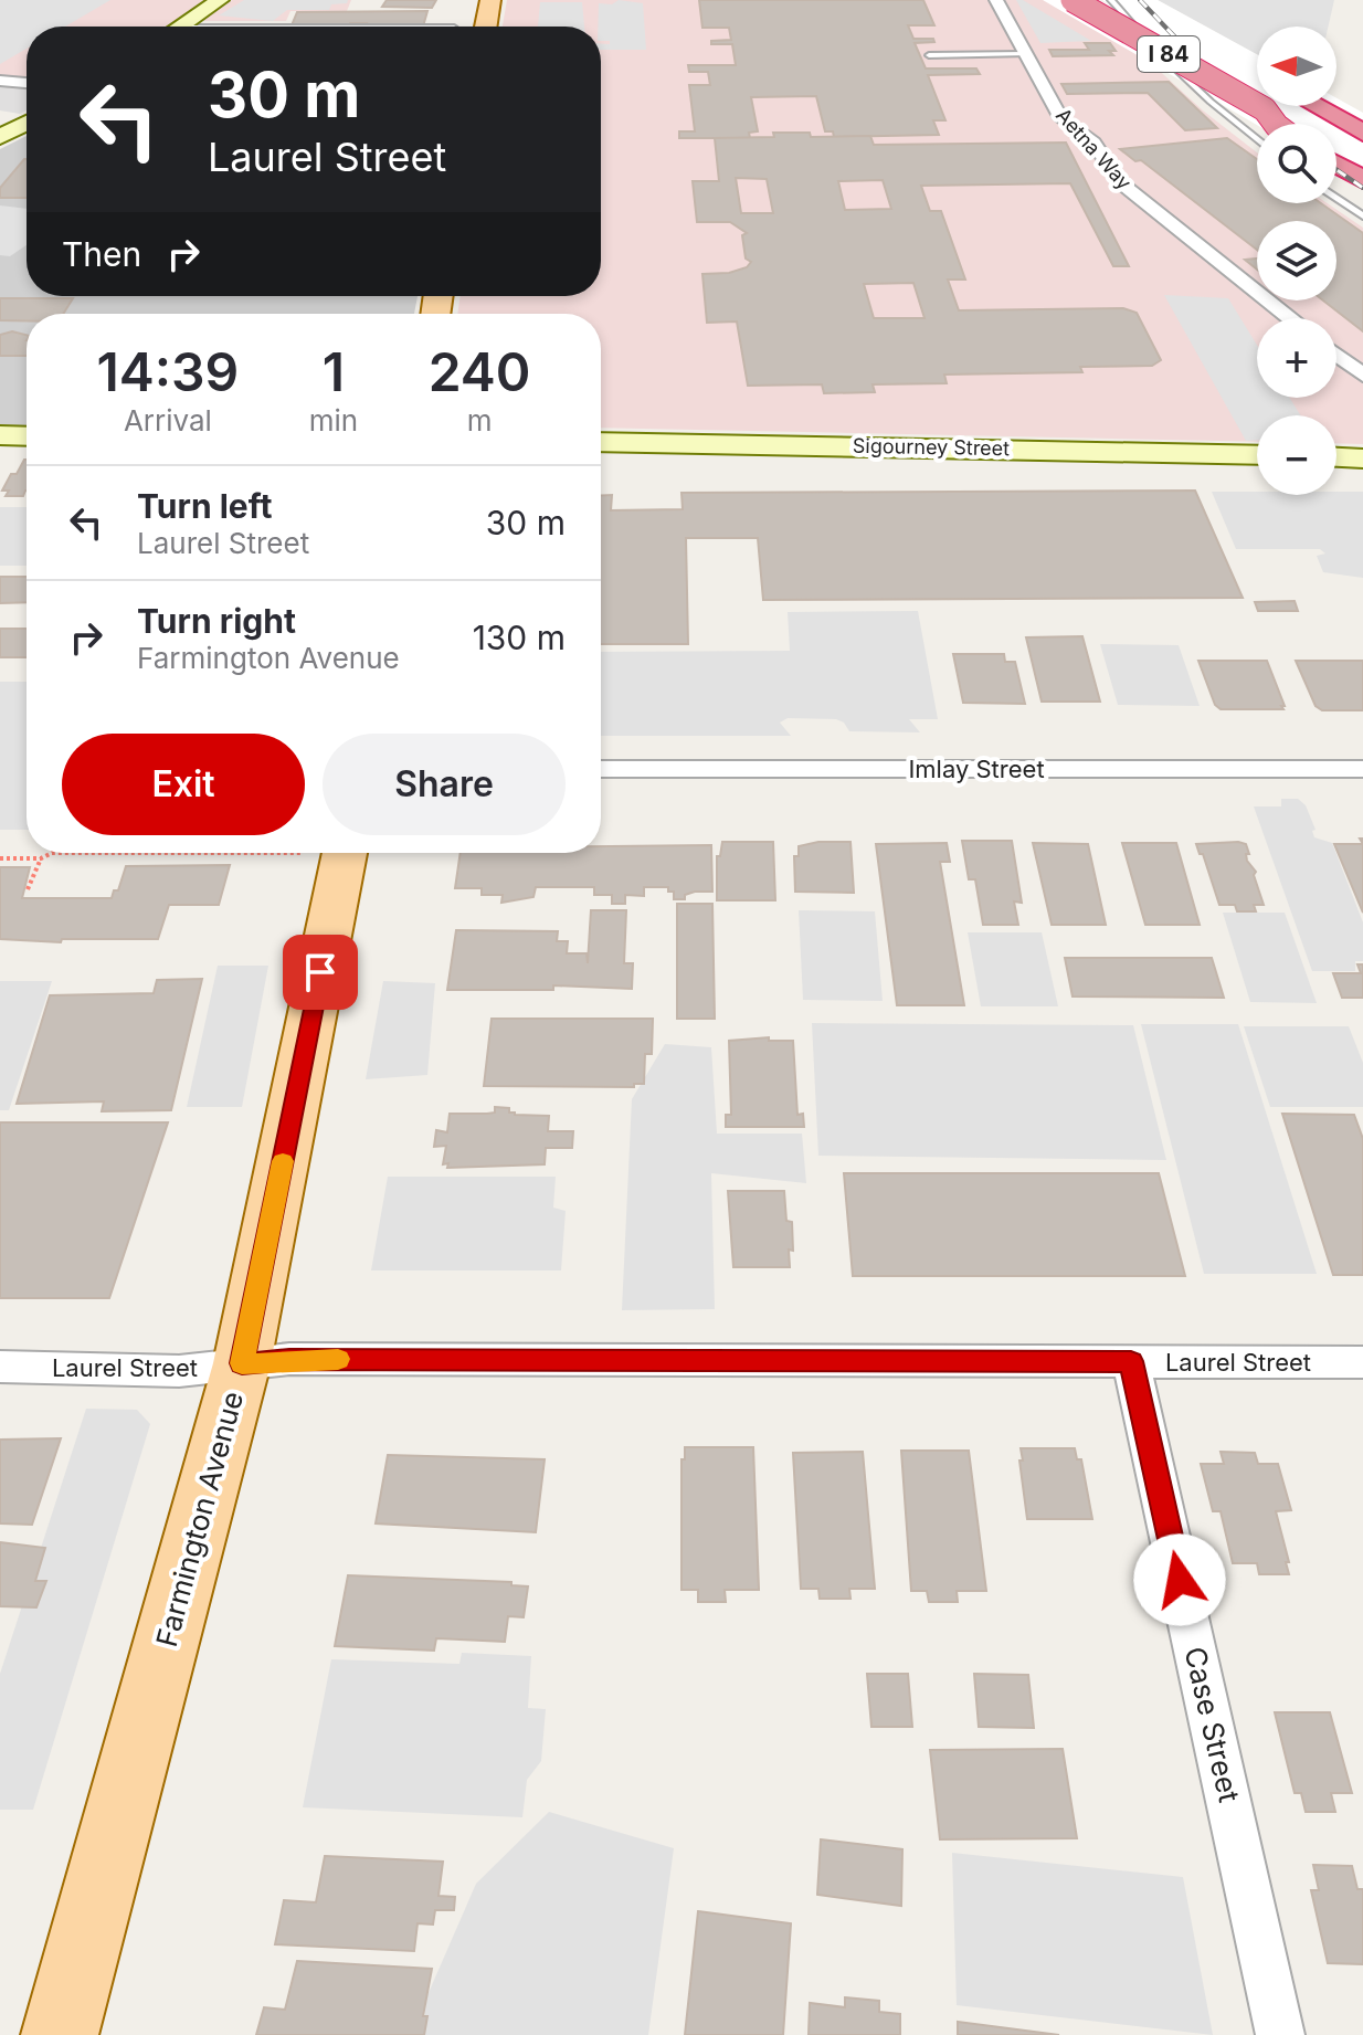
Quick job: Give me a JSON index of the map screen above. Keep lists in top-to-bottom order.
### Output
{
  "streets": {
    "highway": ["I 84"],
    "main road": ["Sigourney Street", "Farmington Avenue"],
    "street": [
      "Aetna Way",
      "Imlay Street",
      "Laurel Street",
      "Case Street"
    ]
  },
  "crossings": [
    ["Laurel Street", "Farmington Avenue"],
    ["Laurel Street", "Case Street"]
  ],
  "north": "left",
  "page": {
    "map_buttons": ["+", "−"],
    "turn": ["30 m", "Laurel Street"],
    "then": "Then",
    "eta": [
      "14:39",
      "Arrival",
      "1",
      "min",
      "240",
      "m"
    ],
    "list": [
      {
        "name": "Turn left",
        "note": "Laurel Street",
        "value": "30 m"
      },
      {
        "name": "Turn right",
        "note": "Farmington Avenue",
        "value": "130 m"
      }
    ],
    "buttons": ["Exit", "Share"]
  }
}
